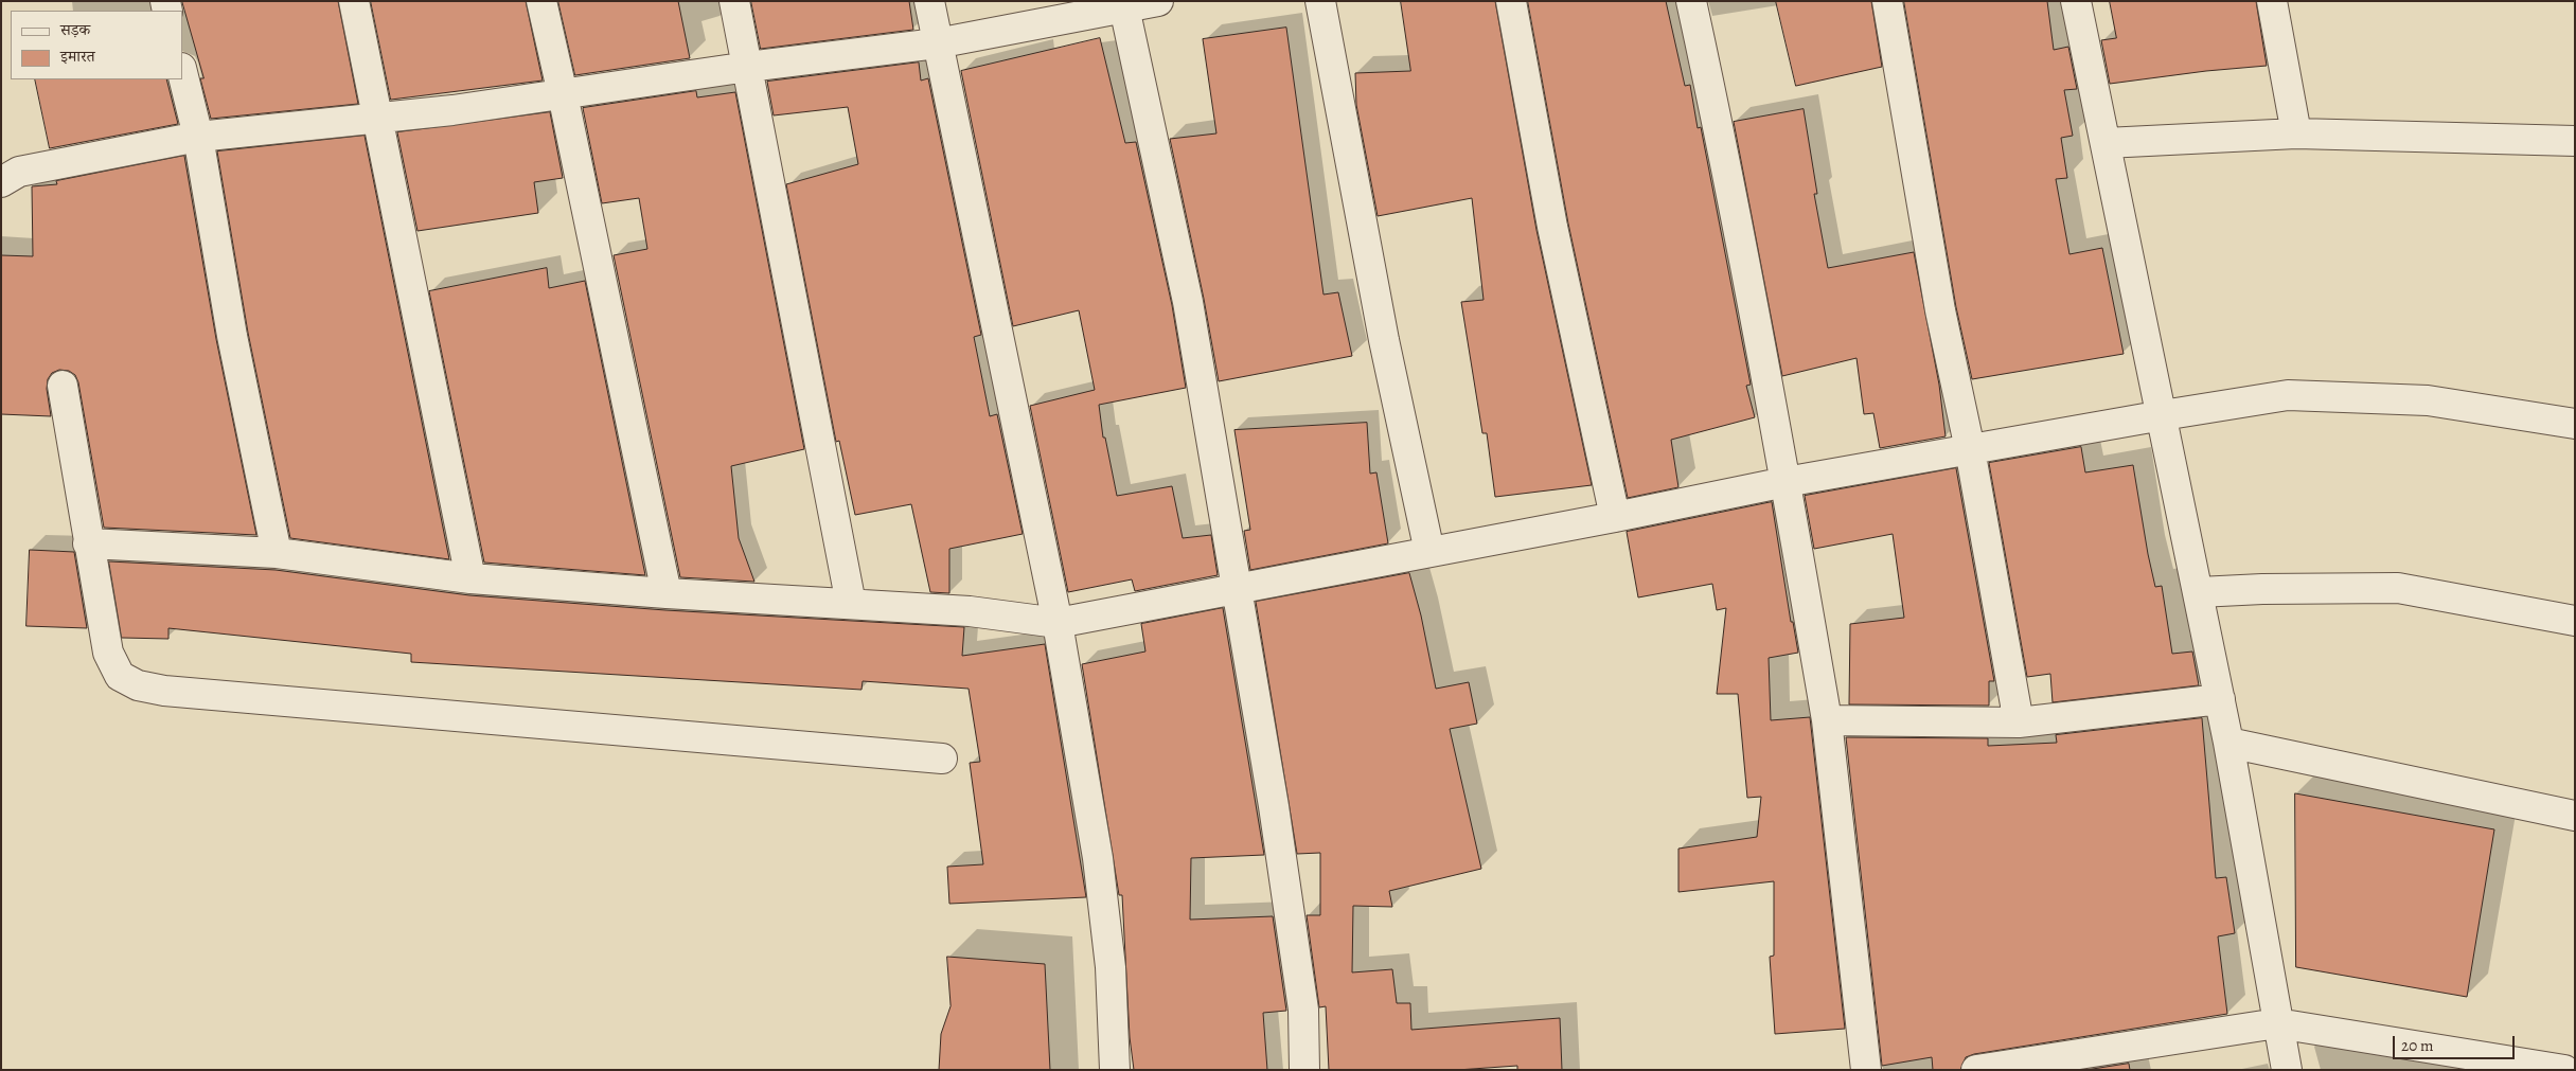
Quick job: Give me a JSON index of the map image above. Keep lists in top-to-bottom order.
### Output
{
  "legend": ["सड़क", "इमारत"],
  "scale_bar": "20 m"
}
